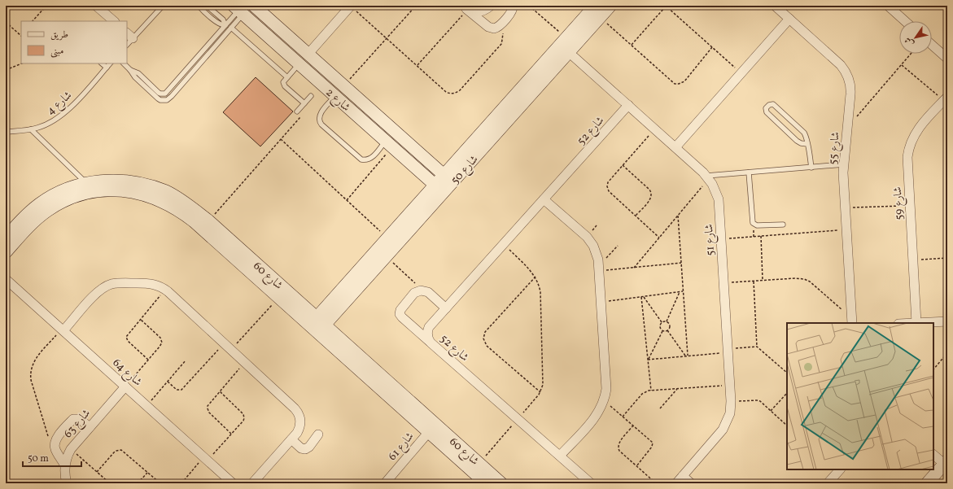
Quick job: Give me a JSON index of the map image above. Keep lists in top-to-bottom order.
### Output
{
  "streets": {
    "street": [
      "شارع 2",
      "شارع 52",
      "شارع 55",
      "شارع 50",
      "شارع 59",
      "شارع 51",
      "شارع 60",
      "شارع 64",
      "شارع 63",
      "شارع 61"
    ],
    "lane": ["شارع 4"]
  },
  "crossings": [
    ["شارع 2", "شارع 50"],
    ["شارع 52", "شارع 51"],
    ["شارع 50", "شارع 51"],
    ["شارع 50", "شارع 60"],
    ["شارع 60", "شارع 61"],
    ["شارع 64", "شارع 63"]
  ],
  "legend": ["طريق", "مبنى"],
  "scale_bar": "50 m",
  "north": "bottom left"
}
